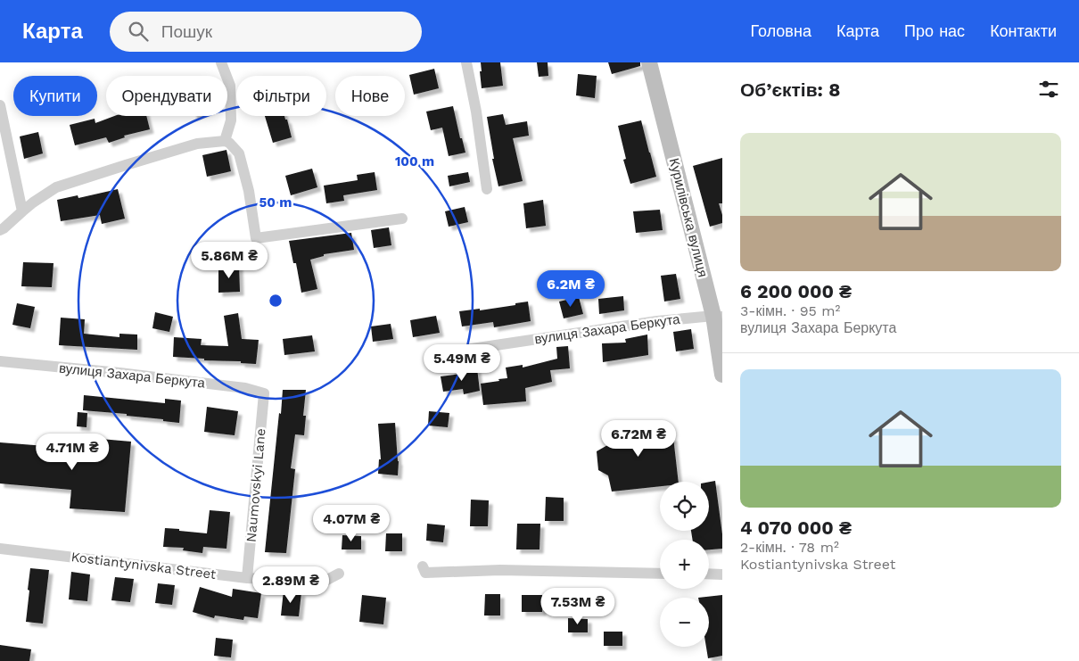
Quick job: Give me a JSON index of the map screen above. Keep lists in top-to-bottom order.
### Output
{
  "streets": {
    "main road": ["Курилівська вулиця"],
    "street": ["вулиця Захара Беркута", "Naumovskyi Lane", "Kostiantynivska Street"]
  },
  "crossings": [
    ["Курилівська вулиця", "вулиця Захара Беркута"],
    ["вулиця Захара Беркута", "Naumovskyi Lane"],
    ["Naumovskyi Lane", "Kostiantynivska Street"]
  ],
  "page": {
    "header": "Карта",
    "search": "Пошук",
    "nav": [
      "Головна",
      "Карта",
      "Про нас",
      "Контакти"
    ],
    "heading": "Об’єктів: 8",
    "chip": [
      "Купити",
      "Орендувати",
      "Фільтри",
      "Нове"
    ],
    "list": [
      {
        "name": "6 200 000 ₴",
        "note": "3-кімн. · 95 m² · вулиця Захара Беркута"
      },
      {
        "name": "4 070 000 ₴",
        "note": "2-кімн. · 78 m² · Kostiantynivska Street"
      }
    ],
    "price": [
      "5.86M ₴",
      "6.2M ₴",
      "5.49M ₴",
      "6.72M ₴",
      "4.71M ₴",
      "4.07M ₴",
      "2.89M ₴",
      "7.53M ₴"
    ],
    "map_buttons": ["+", "−"]
  },
  "rings": ["100 m", "50 m"]
}
